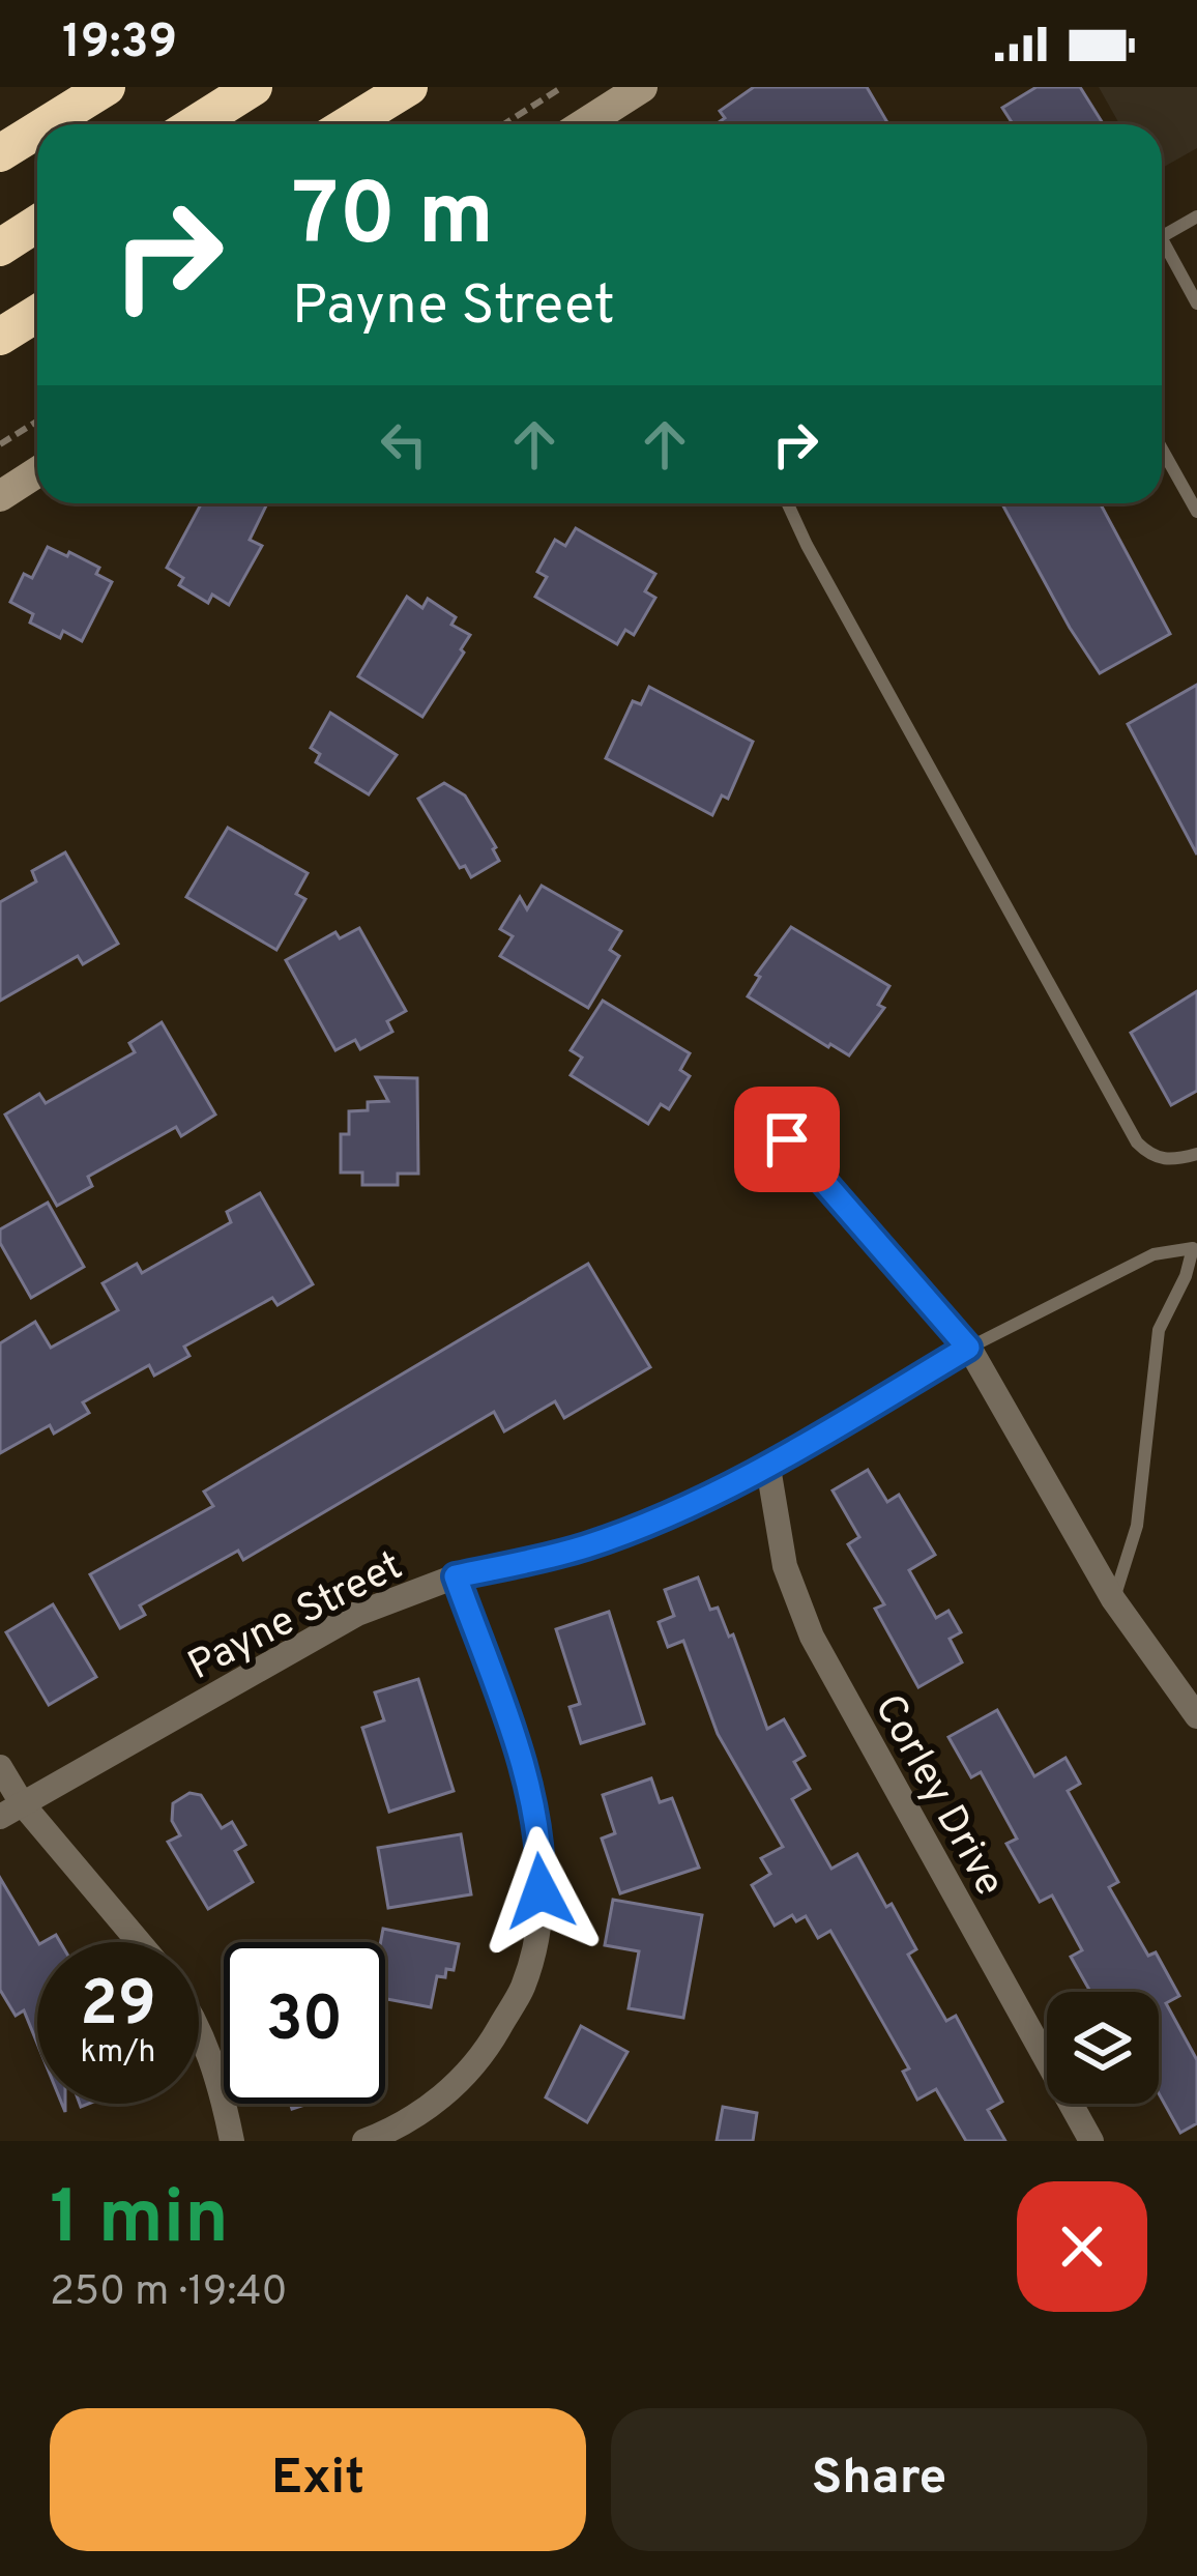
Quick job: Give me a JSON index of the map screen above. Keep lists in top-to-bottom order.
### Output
{
  "streets": {
    "street": ["Payne Street", "Corley Drive"]
  },
  "crossings": [
    ["Payne Street", "Corley Drive"]
  ],
  "page": {
    "status": "19:39",
    "turn": ["70 m", "Payne Street"],
    "speed": "29 km/h",
    "limit": "30",
    "heading": ["1 min", "250 m · 19:40"],
    "buttons": ["Exit", "Share"]
  }
}
